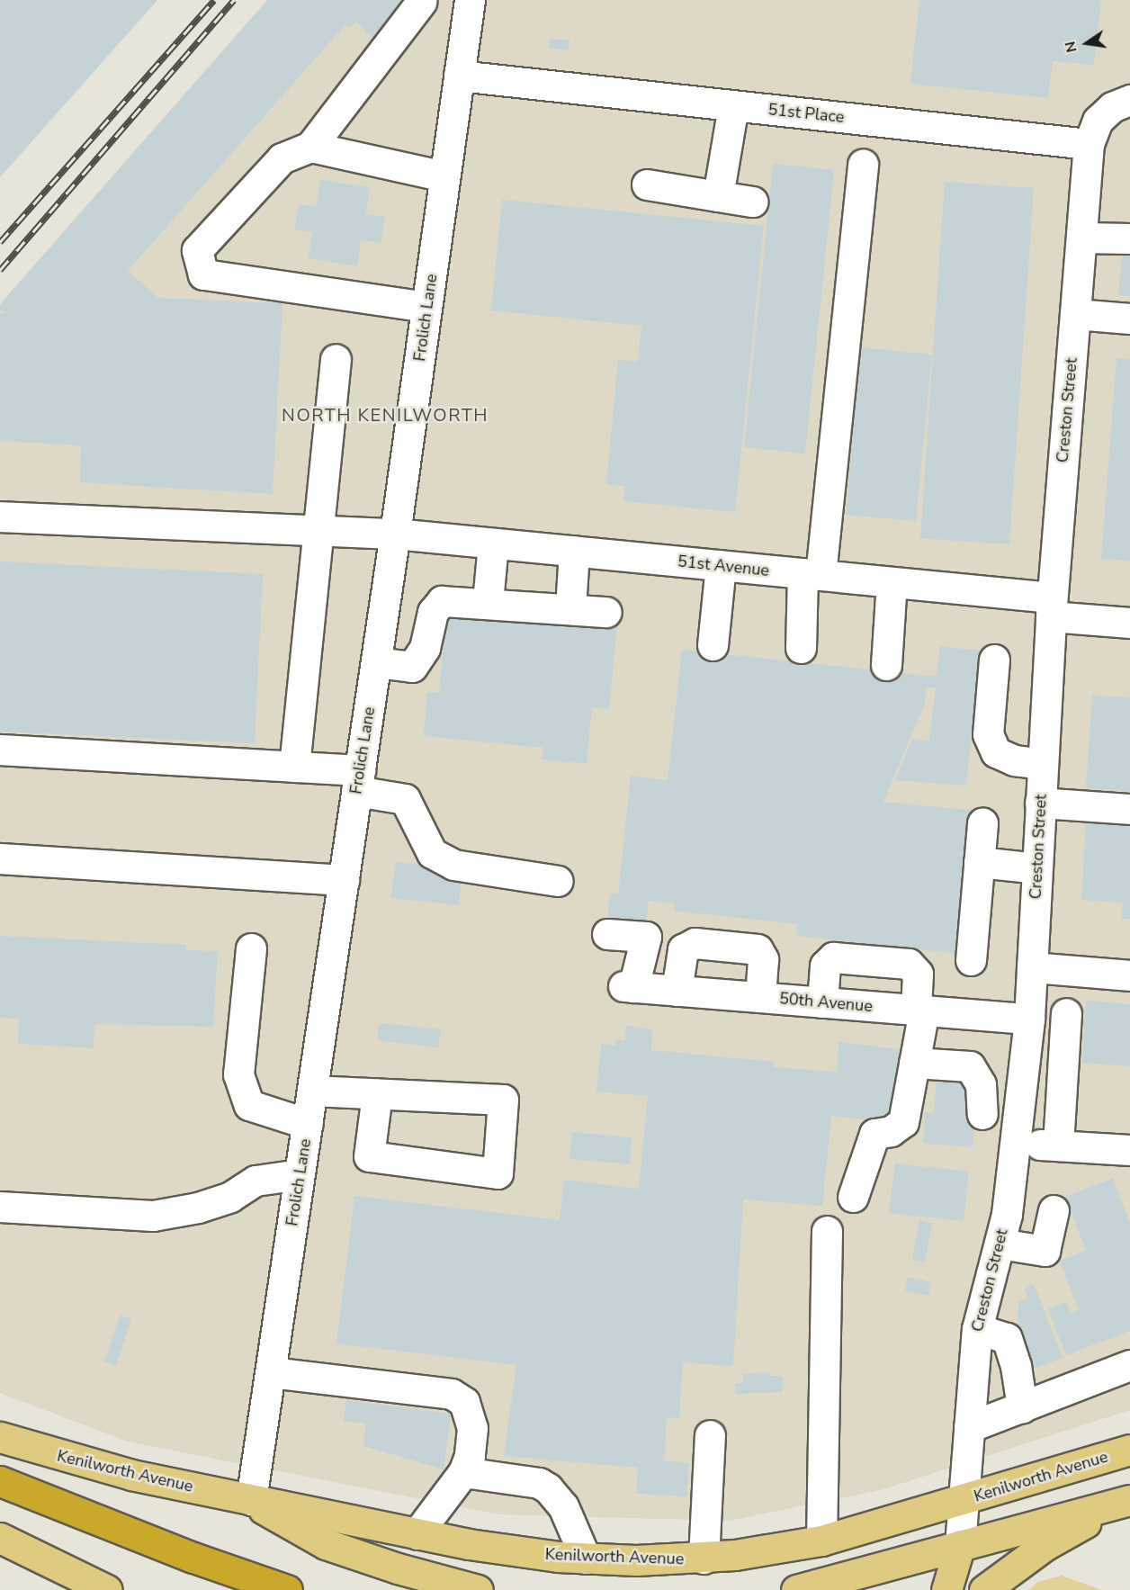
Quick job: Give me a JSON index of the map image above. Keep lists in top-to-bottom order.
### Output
{
  "streets": {
    "main road": ["Kenilworth Avenue"],
    "street": [
      "51st Place",
      "Frolich Lane",
      "Creston Street",
      "51st Avenue",
      "50th Avenue"
    ]
  },
  "crossings": [
    ["51st Place", "Frolich Lane"],
    ["51st Place", "Creston Street"],
    ["Frolich Lane", "51st Avenue"],
    ["Frolich Lane", "Kenilworth Avenue"],
    ["Creston Street", "51st Avenue"],
    ["Creston Street", "50th Avenue"],
    ["Creston Street", "Kenilworth Avenue"]
  ],
  "districts": ["NORTH KENILWORTH"],
  "north": "left"
}
